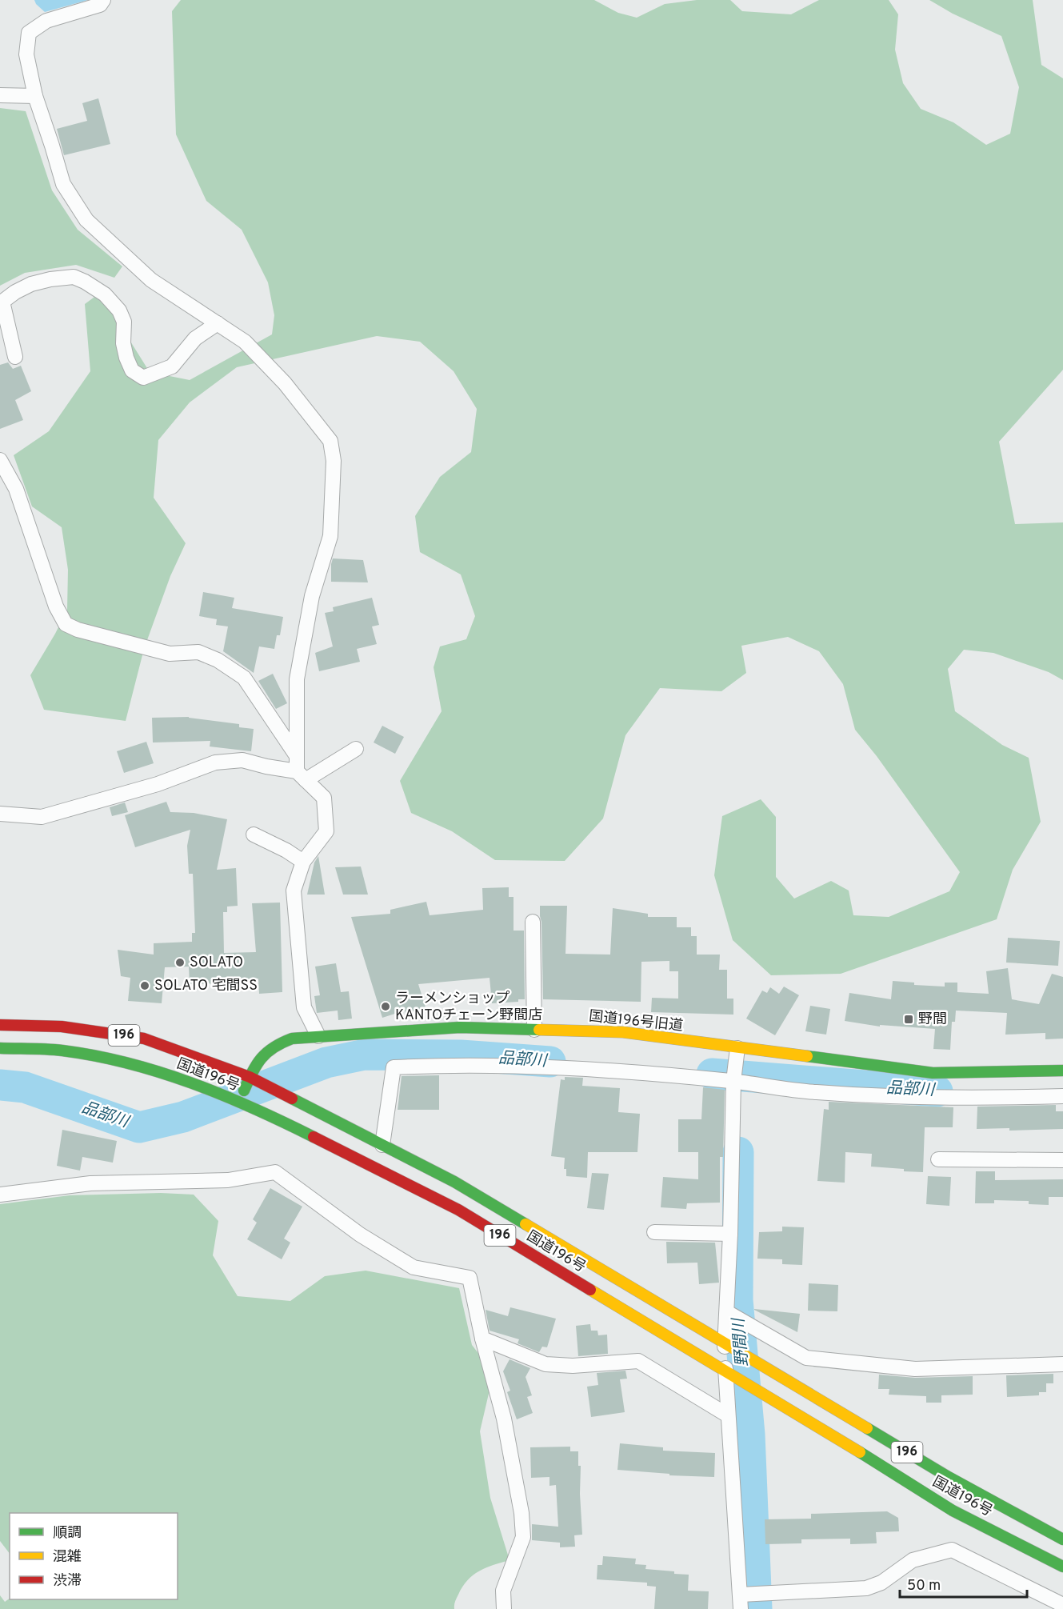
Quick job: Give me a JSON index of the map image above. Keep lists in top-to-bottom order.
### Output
{
  "streets": {
    "main road": ["国道196号旧道", "196", "国道196号"]
  },
  "crossings": [
    ["国道196号旧道", "国道196号"]
  ],
  "water": ["品部川", "野間川"],
  "places": {
    "other": ["SOLATO", "SOLATO 宅間SS", "ラーメンショップ KANTOチェーン野間店"],
    "transit": ["野間"]
  },
  "legend": ["順調", "混雑", "渋滞"],
  "scale_bar": "50 m"
}
